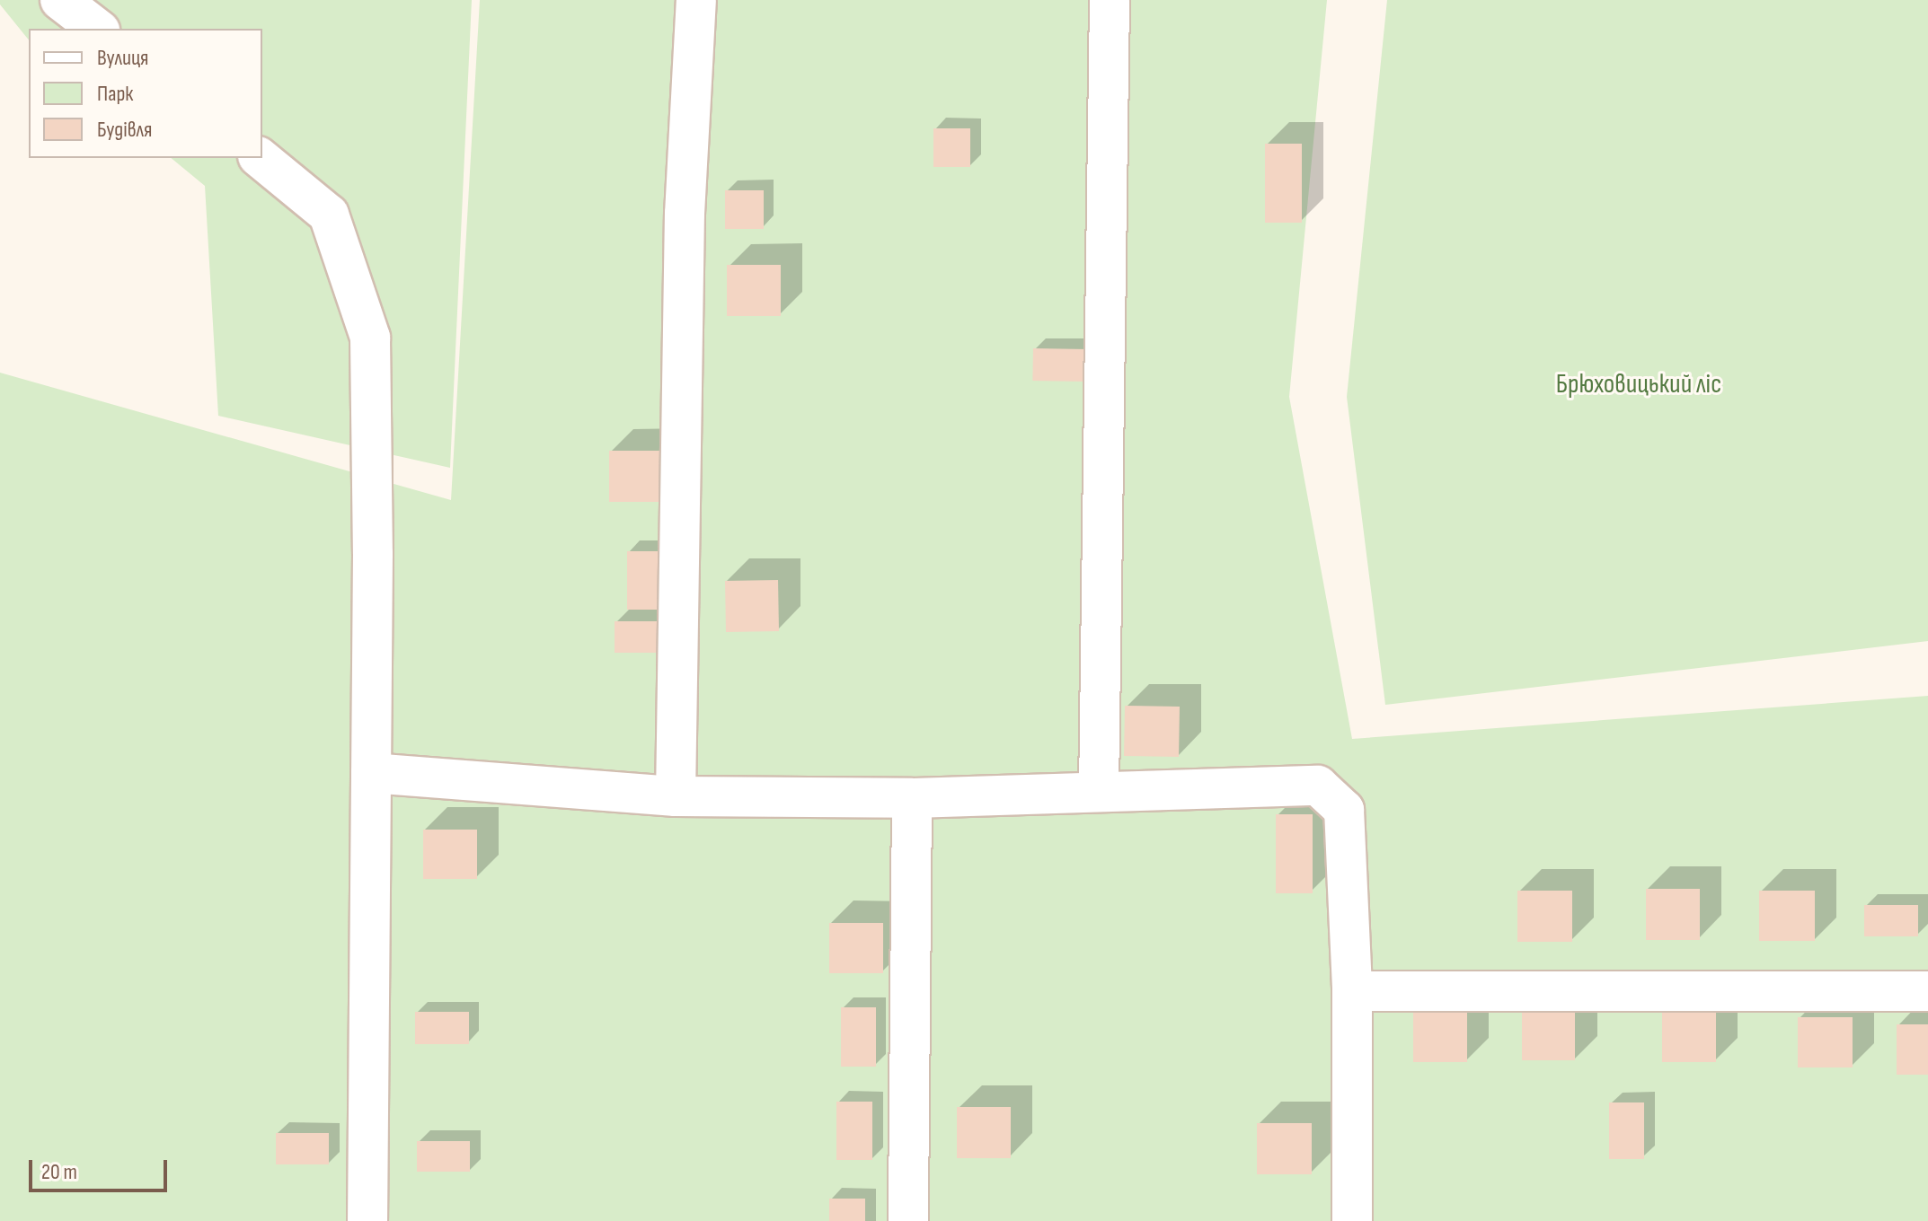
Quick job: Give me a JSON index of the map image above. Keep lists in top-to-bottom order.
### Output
{
  "parks": ["Брюховицький ліс"],
  "legend": ["Вулиця", "Парк", "Будівля"],
  "scale_bar": "20 m"
}
